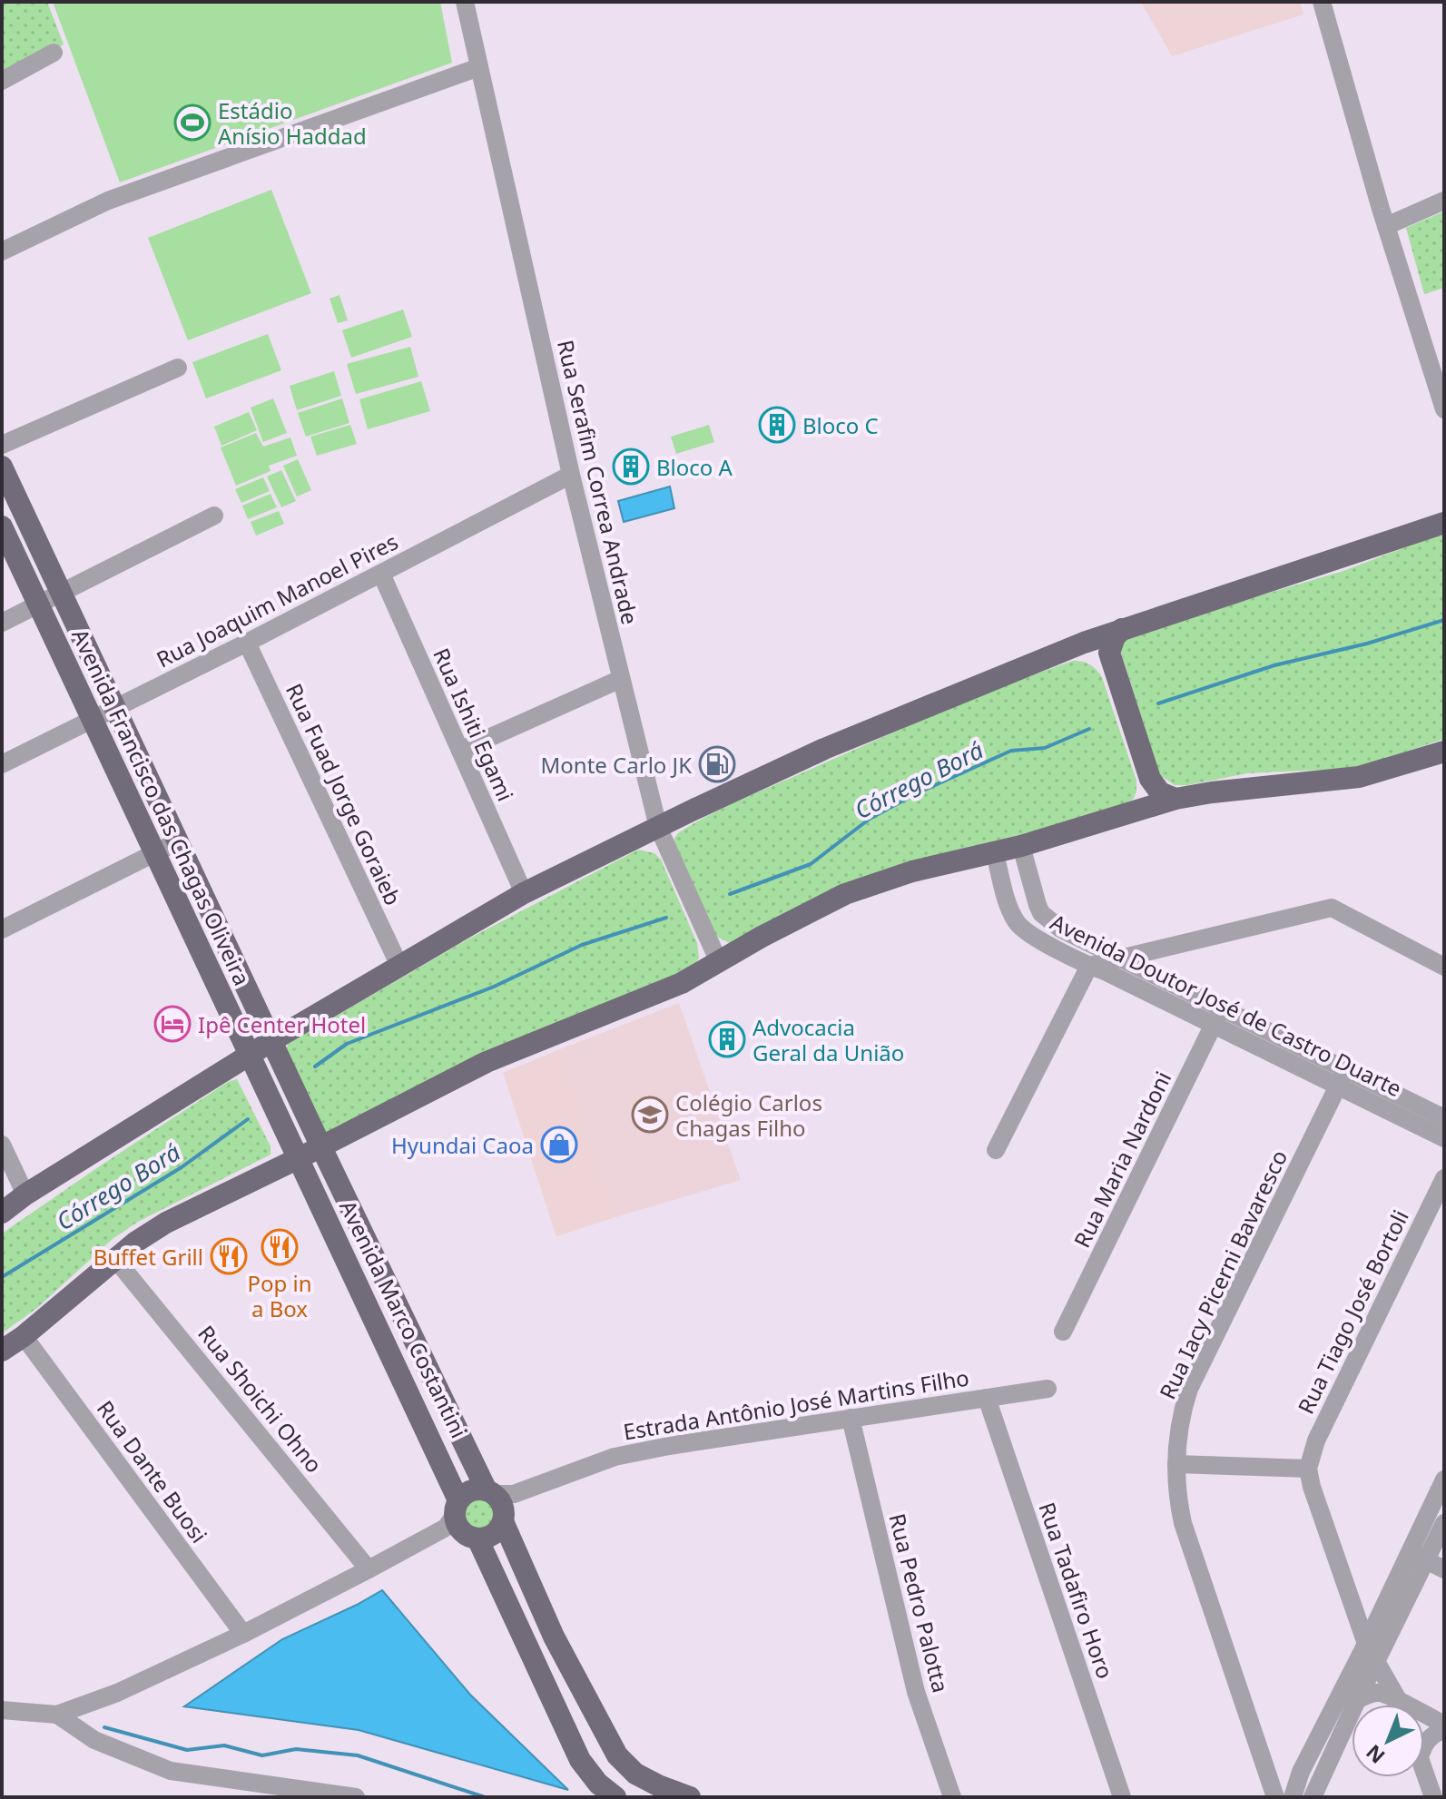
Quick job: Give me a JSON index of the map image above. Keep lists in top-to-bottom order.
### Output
{
  "streets": {
    "main road": ["Avenida Francisco das Chagas Oliveira", "Avenida Marco Costantini"],
    "street": [
      "Rua Serafim Correa Andrade",
      "Rua Joaquim Manoel Pires",
      "Rua Ishiti Egami",
      "Rua Fuad Jorge Goraieb",
      "Avenida Doutor José de Castro Duarte",
      "Rua Maria Nardoni",
      "Rua Iacy Picerni Bavaresco",
      "Rua Tiago José Bortoli",
      "Rua Shoichi Ohno",
      "Estrada Antônio José Martins Filho",
      "Rua Dante Buosi",
      "Rua Tadafiro Horo",
      "Rua Pedro Palotta"
    ]
  },
  "crossings": [
    ["Rua Serafim Correa Andrade", "Rua Joaquim Manoel Pires"],
    ["Rua Joaquim Manoel Pires", "Rua Ishiti Egami"],
    ["Rua Joaquim Manoel Pires", "Rua Fuad Jorge Goraieb"],
    ["Rua Joaquim Manoel Pires", "Avenida Francisco das Chagas Oliveira"],
    ["Avenida Francisco das Chagas Oliveira", "Avenida Marco Costantini"],
    ["Avenida Doutor José de Castro Duarte", "Rua Maria Nardoni"],
    ["Avenida Doutor José de Castro Duarte", "Rua Iacy Picerni Bavaresco"],
    ["Avenida Marco Costantini", "Estrada Antônio José Martins Filho"],
    ["Estrada Antônio José Martins Filho", "Rua Tadafiro Horo"],
    ["Estrada Antônio José Martins Filho", "Rua Pedro Palotta"]
  ],
  "water": ["Córrego Borá"],
  "places": {
    "sports": ["Estádio Anísio Haddad"],
    "building": ["Bloco C", "Bloco A", "Advocacia Geral da União"],
    "fuel station": ["Monte Carlo JK"],
    "hotel": ["Ipê Center Hotel"],
    "school or university": ["Colégio Carlos Chagas Filho"],
    "shop": ["Hyundai Caoa"],
    "restaurant": ["Pop in a Box", "Buffet Grill"]
  },
  "north": "bottom left"
}
